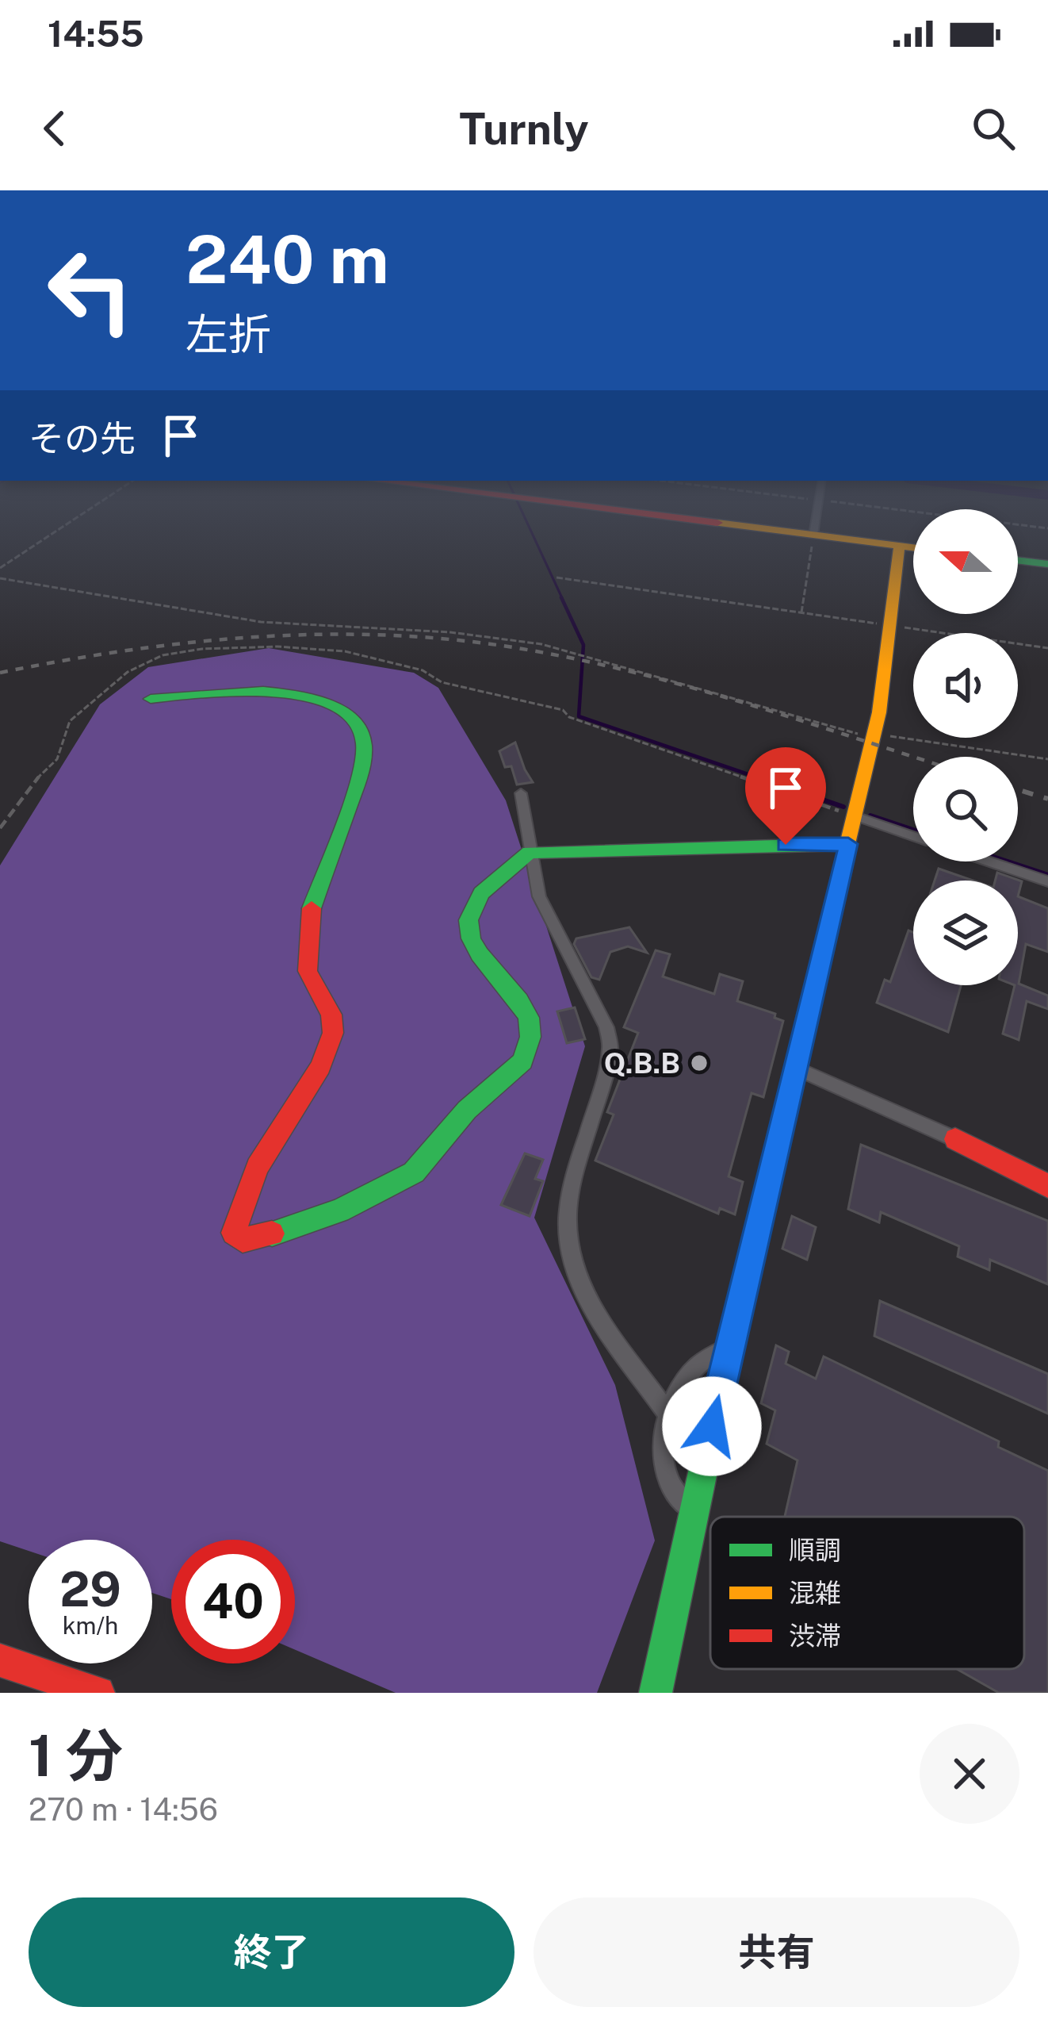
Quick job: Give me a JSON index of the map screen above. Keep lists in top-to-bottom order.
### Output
{
  "places": ["Q.B.B"],
  "legend": ["順調", "混雑", "渋滞"],
  "north": "left",
  "page": {
    "status": "14:55",
    "header": "Turnly",
    "turn": ["240 m", "左折"],
    "then": "その先",
    "speed": "29 km/h",
    "limit": "40",
    "heading": ["1 分", "270 m · 14:56"],
    "buttons": ["終了", "共有"]
  }
}
